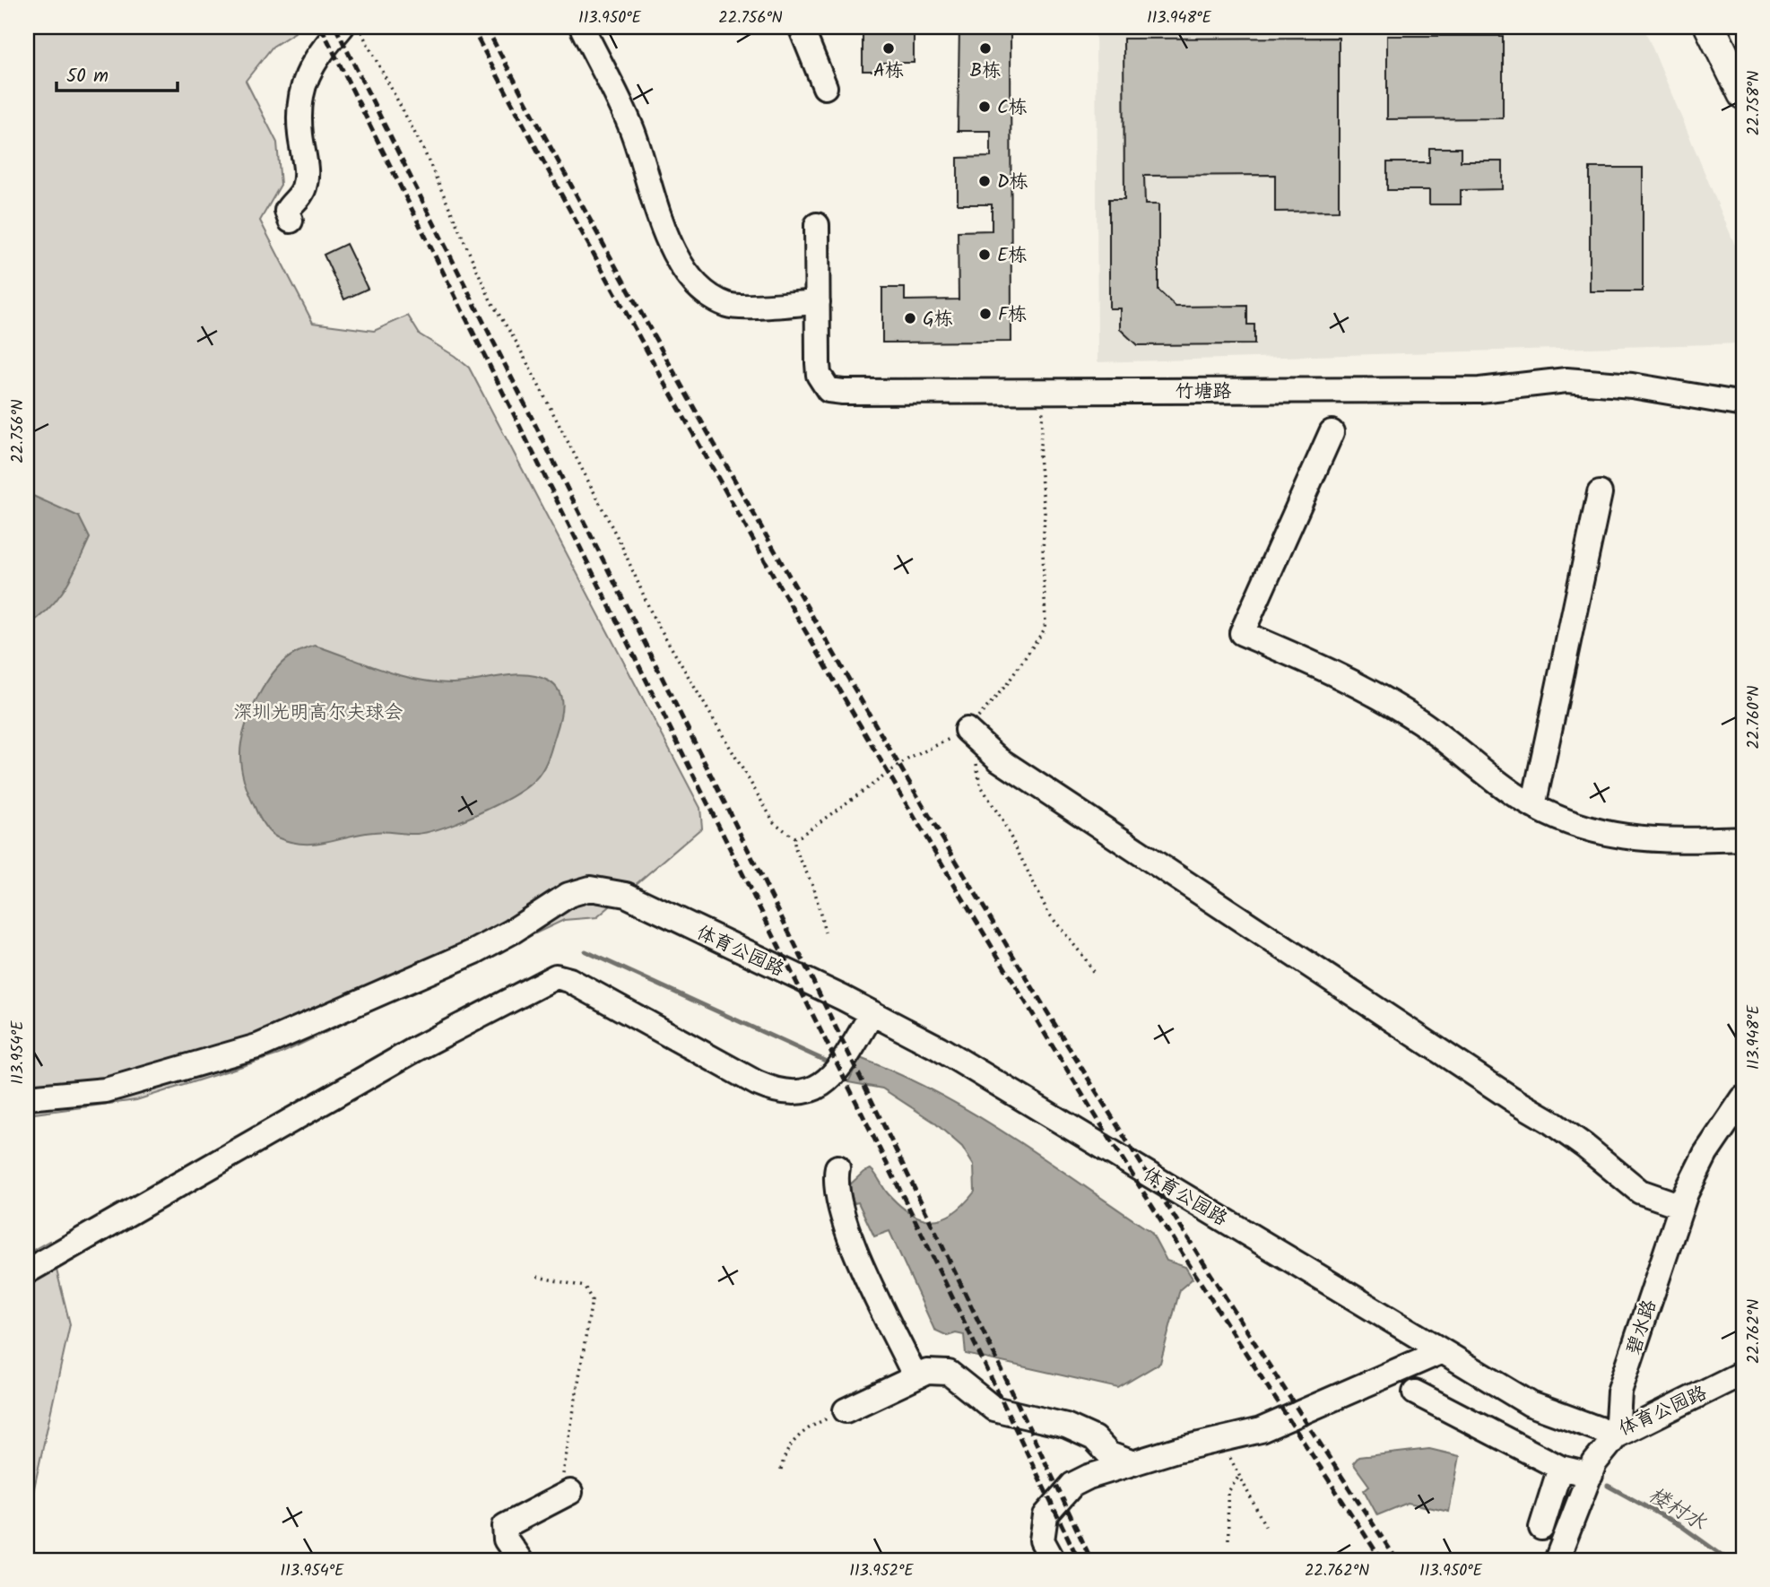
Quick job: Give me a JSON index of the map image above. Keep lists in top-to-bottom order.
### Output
{
  "streets": {
    "street": ["竹塘路", "体育公园路", "碧水路"]
  },
  "crossings": [
    ["体育公园路", "碧水路"]
  ],
  "water": ["楼村水"],
  "parks": ["深圳光明高尔夫球会"],
  "places": [
    "A栋",
    "B栋",
    "C栋",
    "D栋",
    "E栋",
    "F栋",
    "G栋"
  ],
  "scale_bar": "50 m",
  "coordinates": [
    "113.950°E",
    "22.756°N",
    "113.948°E",
    "22.758°N",
    "22.760°N",
    "113.954°E",
    "22.762°N",
    "113.952°E"
  ]
}
